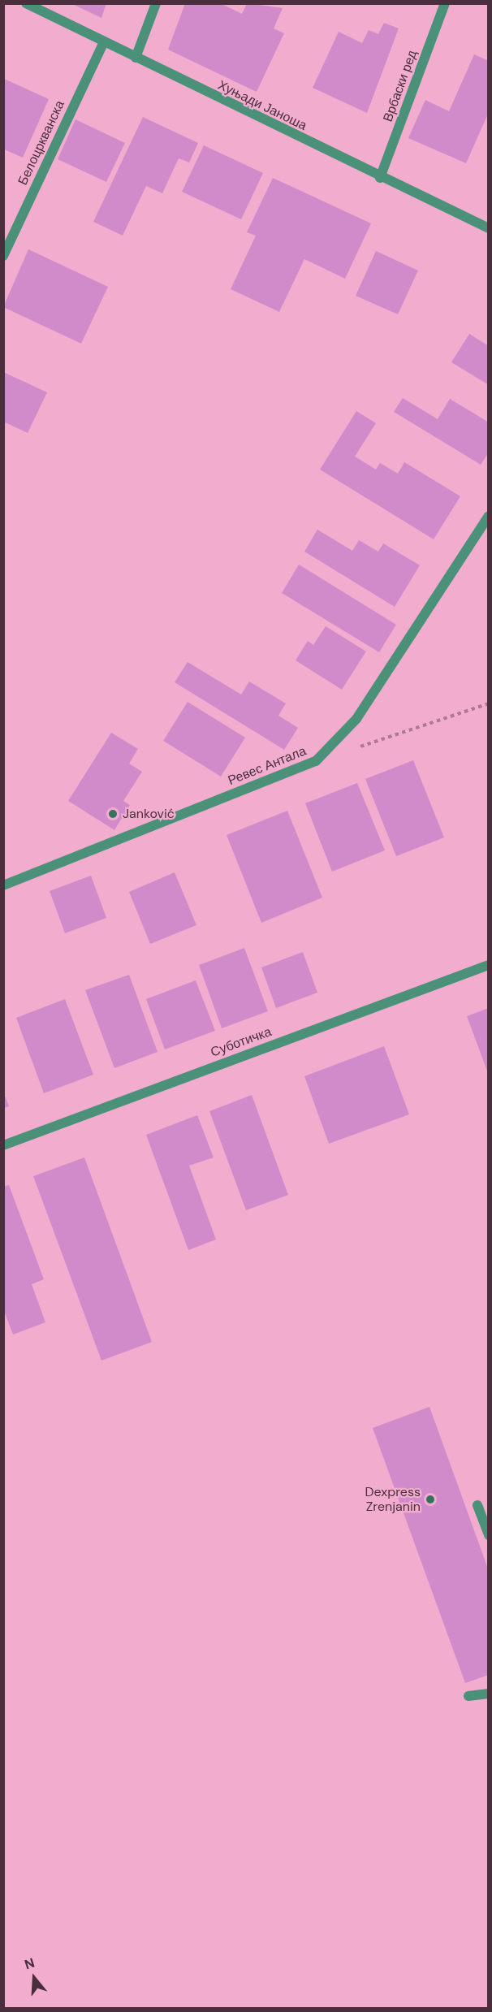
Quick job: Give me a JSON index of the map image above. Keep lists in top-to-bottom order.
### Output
{
  "streets": {
    "street": [
      "Врбаски ред",
      "Хуњади Јаноша",
      "Белоцркванска",
      "Ревес Антала",
      "Суботичка"
    ]
  },
  "crossings": [
    ["Врбаски ред", "Хуњади Јаноша"],
    ["Хуњади Јаноша", "Белоцркванска"]
  ],
  "places": ["Janković", "Dexpress Zrenjanin"],
  "north": "top"
}
